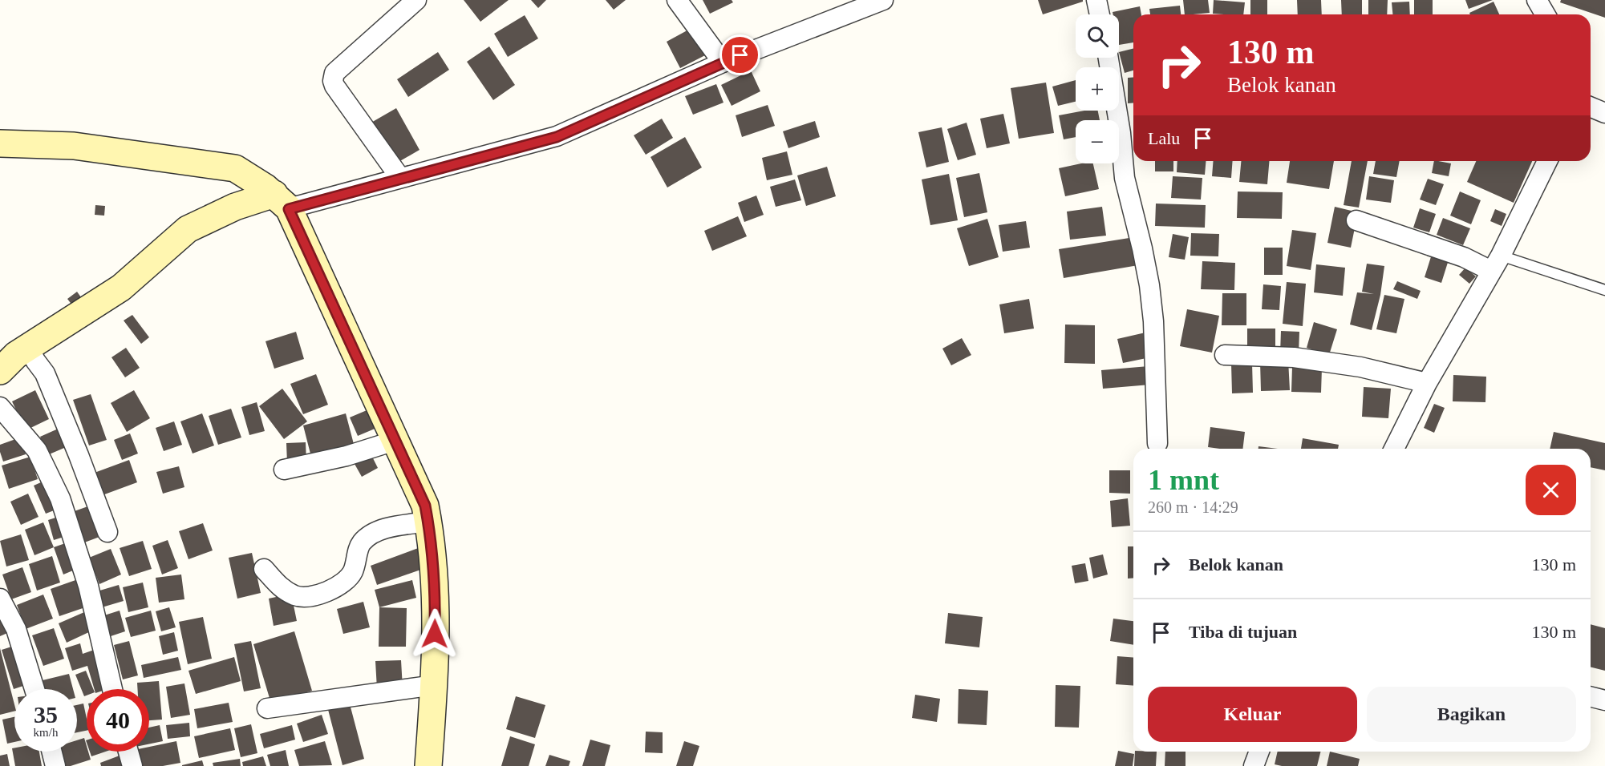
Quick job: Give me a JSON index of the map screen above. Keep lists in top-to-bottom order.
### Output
{
  "page": {
    "map_buttons": ["+", "−"],
    "turn": ["130 m", "Belok kanan"],
    "then": "Lalu",
    "heading": ["1 mnt", "260 m · 14:29"],
    "list": [
      {
        "name": "Belok kanan",
        "value": "130 m"
      },
      {
        "name": "Tiba di tujuan",
        "value": "130 m"
      }
    ],
    "buttons": ["Keluar", "Bagikan"],
    "speed": "35 km/h",
    "limit": "40"
  }
}
